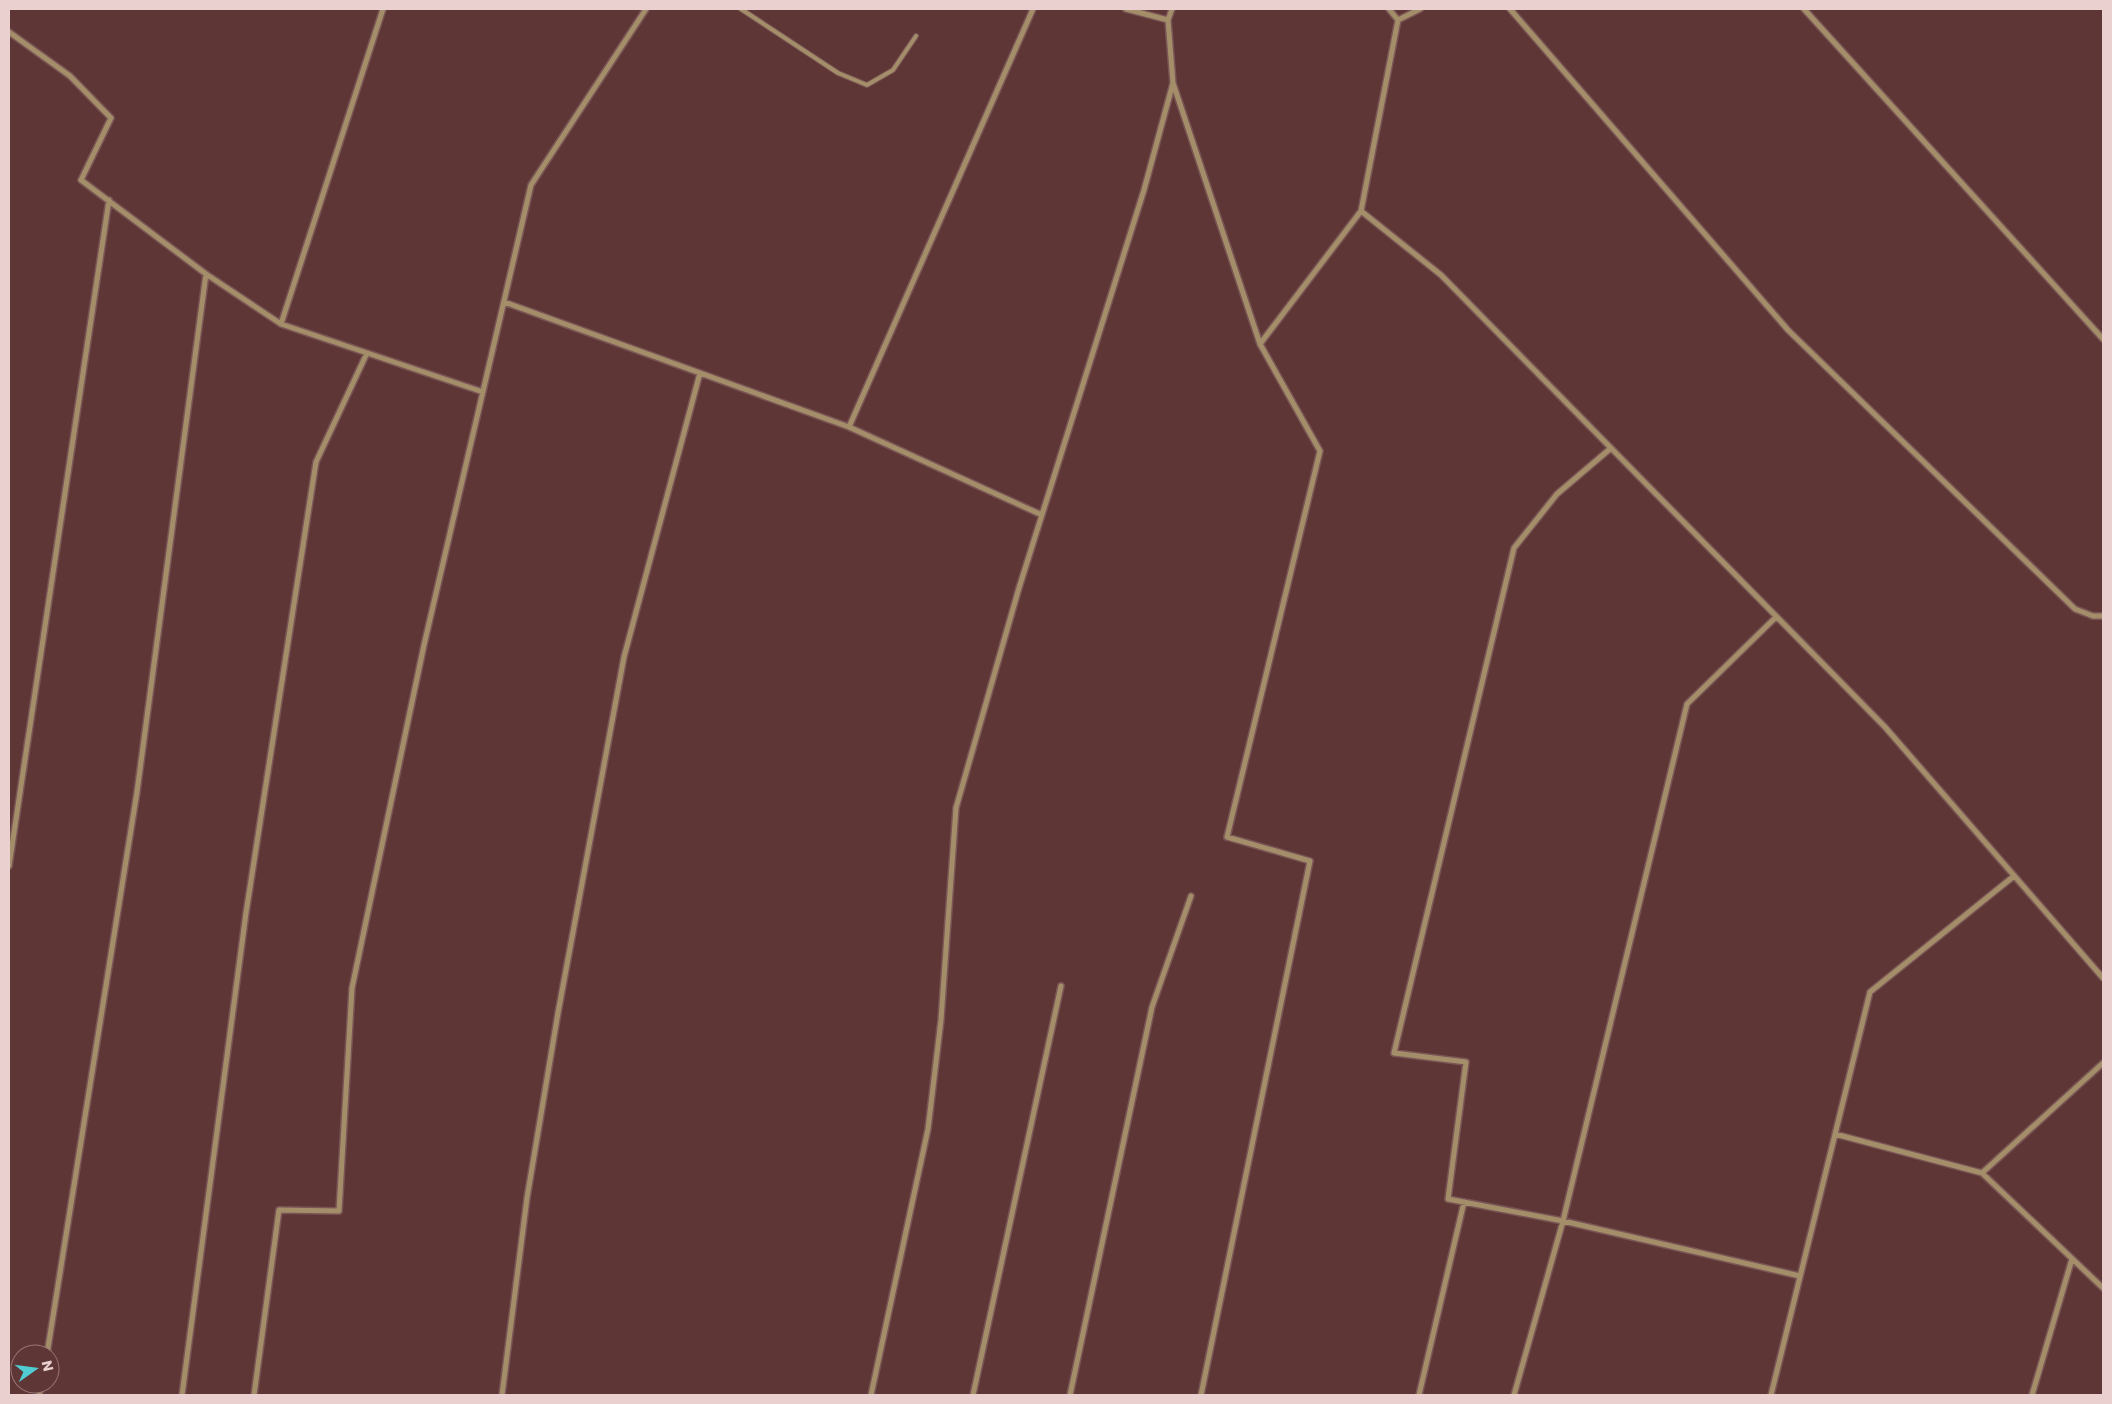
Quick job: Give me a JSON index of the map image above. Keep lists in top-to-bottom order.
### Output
{
  "north": "right"
}
